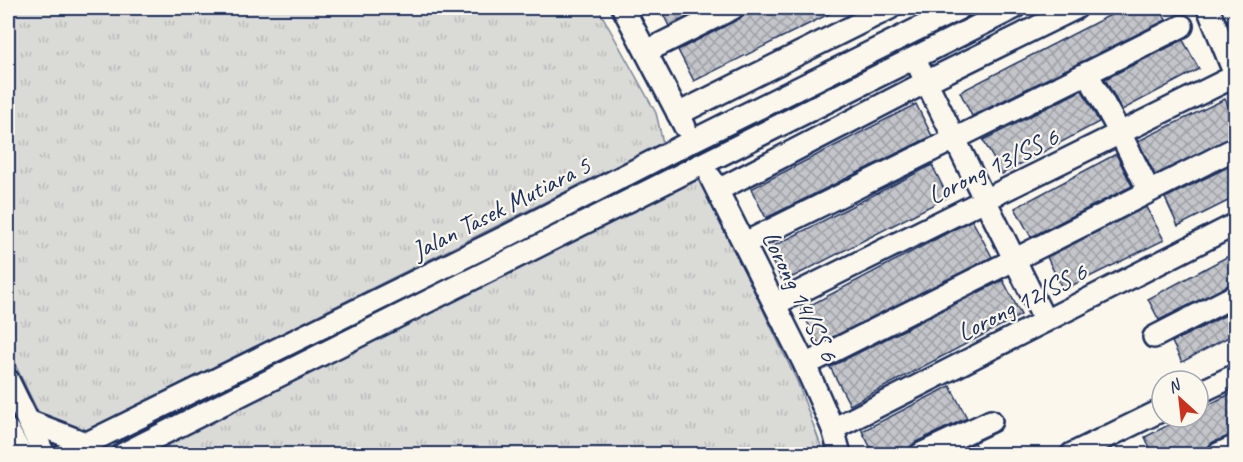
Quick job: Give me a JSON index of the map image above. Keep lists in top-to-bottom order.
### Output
{
  "streets": {
    "street": [
      "Lorong 13/SS 6",
      "Jalan Tasek Mutiara 5",
      "Lorong 14/SS 6",
      "Lorong 12/SS 6"
    ]
  },
  "crossings": [
    ["Lorong 13/SS 6", "Lorong 14/SS 6"],
    ["Jalan Tasek Mutiara 5", "Lorong 14/SS 6"],
    ["Lorong 14/SS 6", "Lorong 12/SS 6"]
  ],
  "north": "top left"
}
